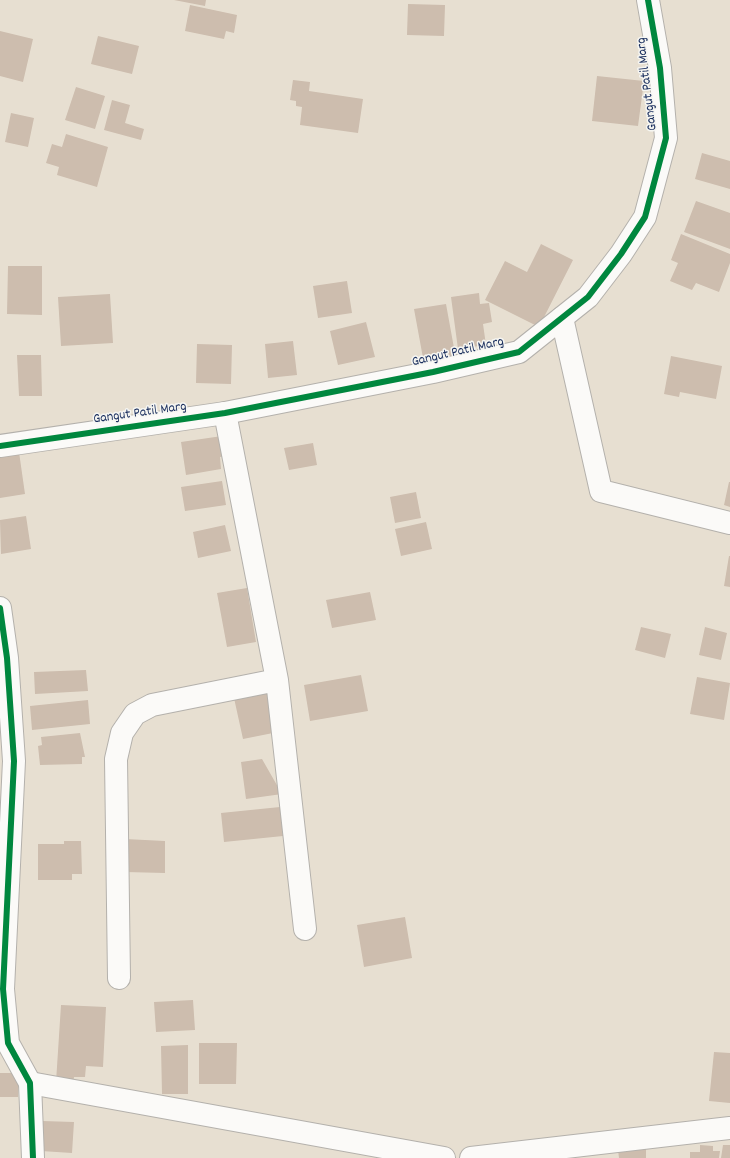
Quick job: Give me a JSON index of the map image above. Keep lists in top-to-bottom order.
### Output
{
  "streets": {
    "street": ["Gangut Patil Marg"]
  }
}
